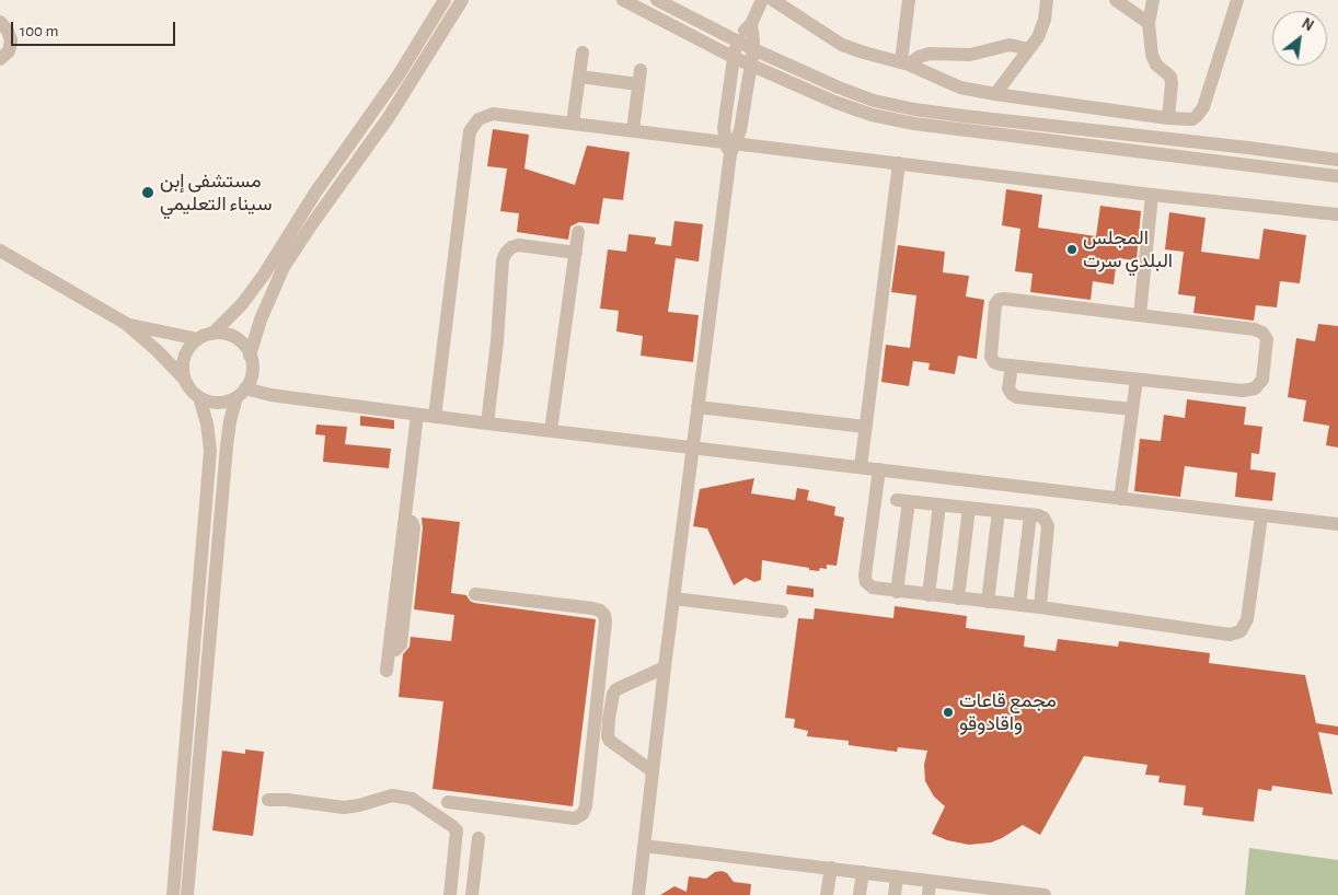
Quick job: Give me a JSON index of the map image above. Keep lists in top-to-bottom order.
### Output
{
  "places": ["مستشفى إبن سيناء التعليمي", "المجلس البلدي سرت", "مجمع قاعات واقادوقو"],
  "scale_bar": "100 m",
  "north": "top right"
}
